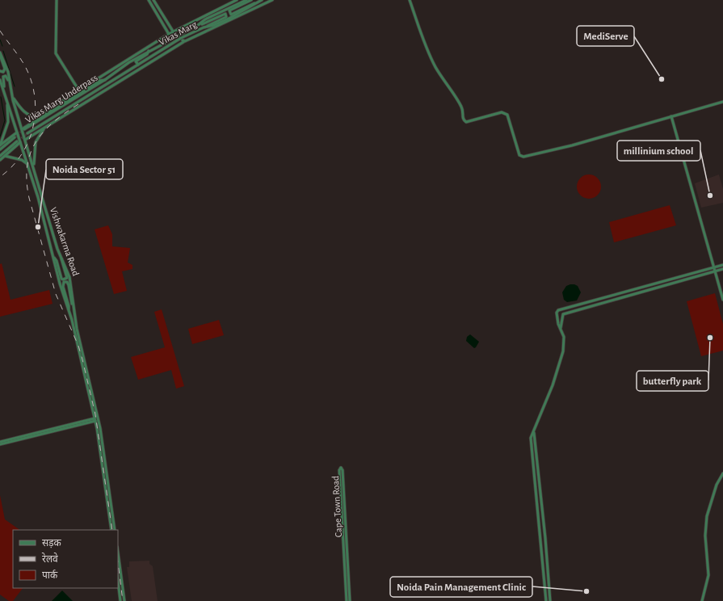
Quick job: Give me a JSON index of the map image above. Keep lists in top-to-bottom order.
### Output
{
  "streets": {
    "street": [
      "Vikas Marg",
      "Vikas Marg Underpass",
      "Vishwakarma Road",
      "Cape Town Road"
    ]
  },
  "crossings": [
    ["Vikas Marg", "Vikas Marg Underpass"],
    ["Vikas Marg Underpass", "Vishwakarma Road"]
  ],
  "places": [
    "MediServe",
    "millinium school",
    "Noida Sector 51",
    "butterfly park",
    "Noida Pain Management Clinic"
  ],
  "legend": ["सड़क", "रेलवे", "पार्क"]
}
